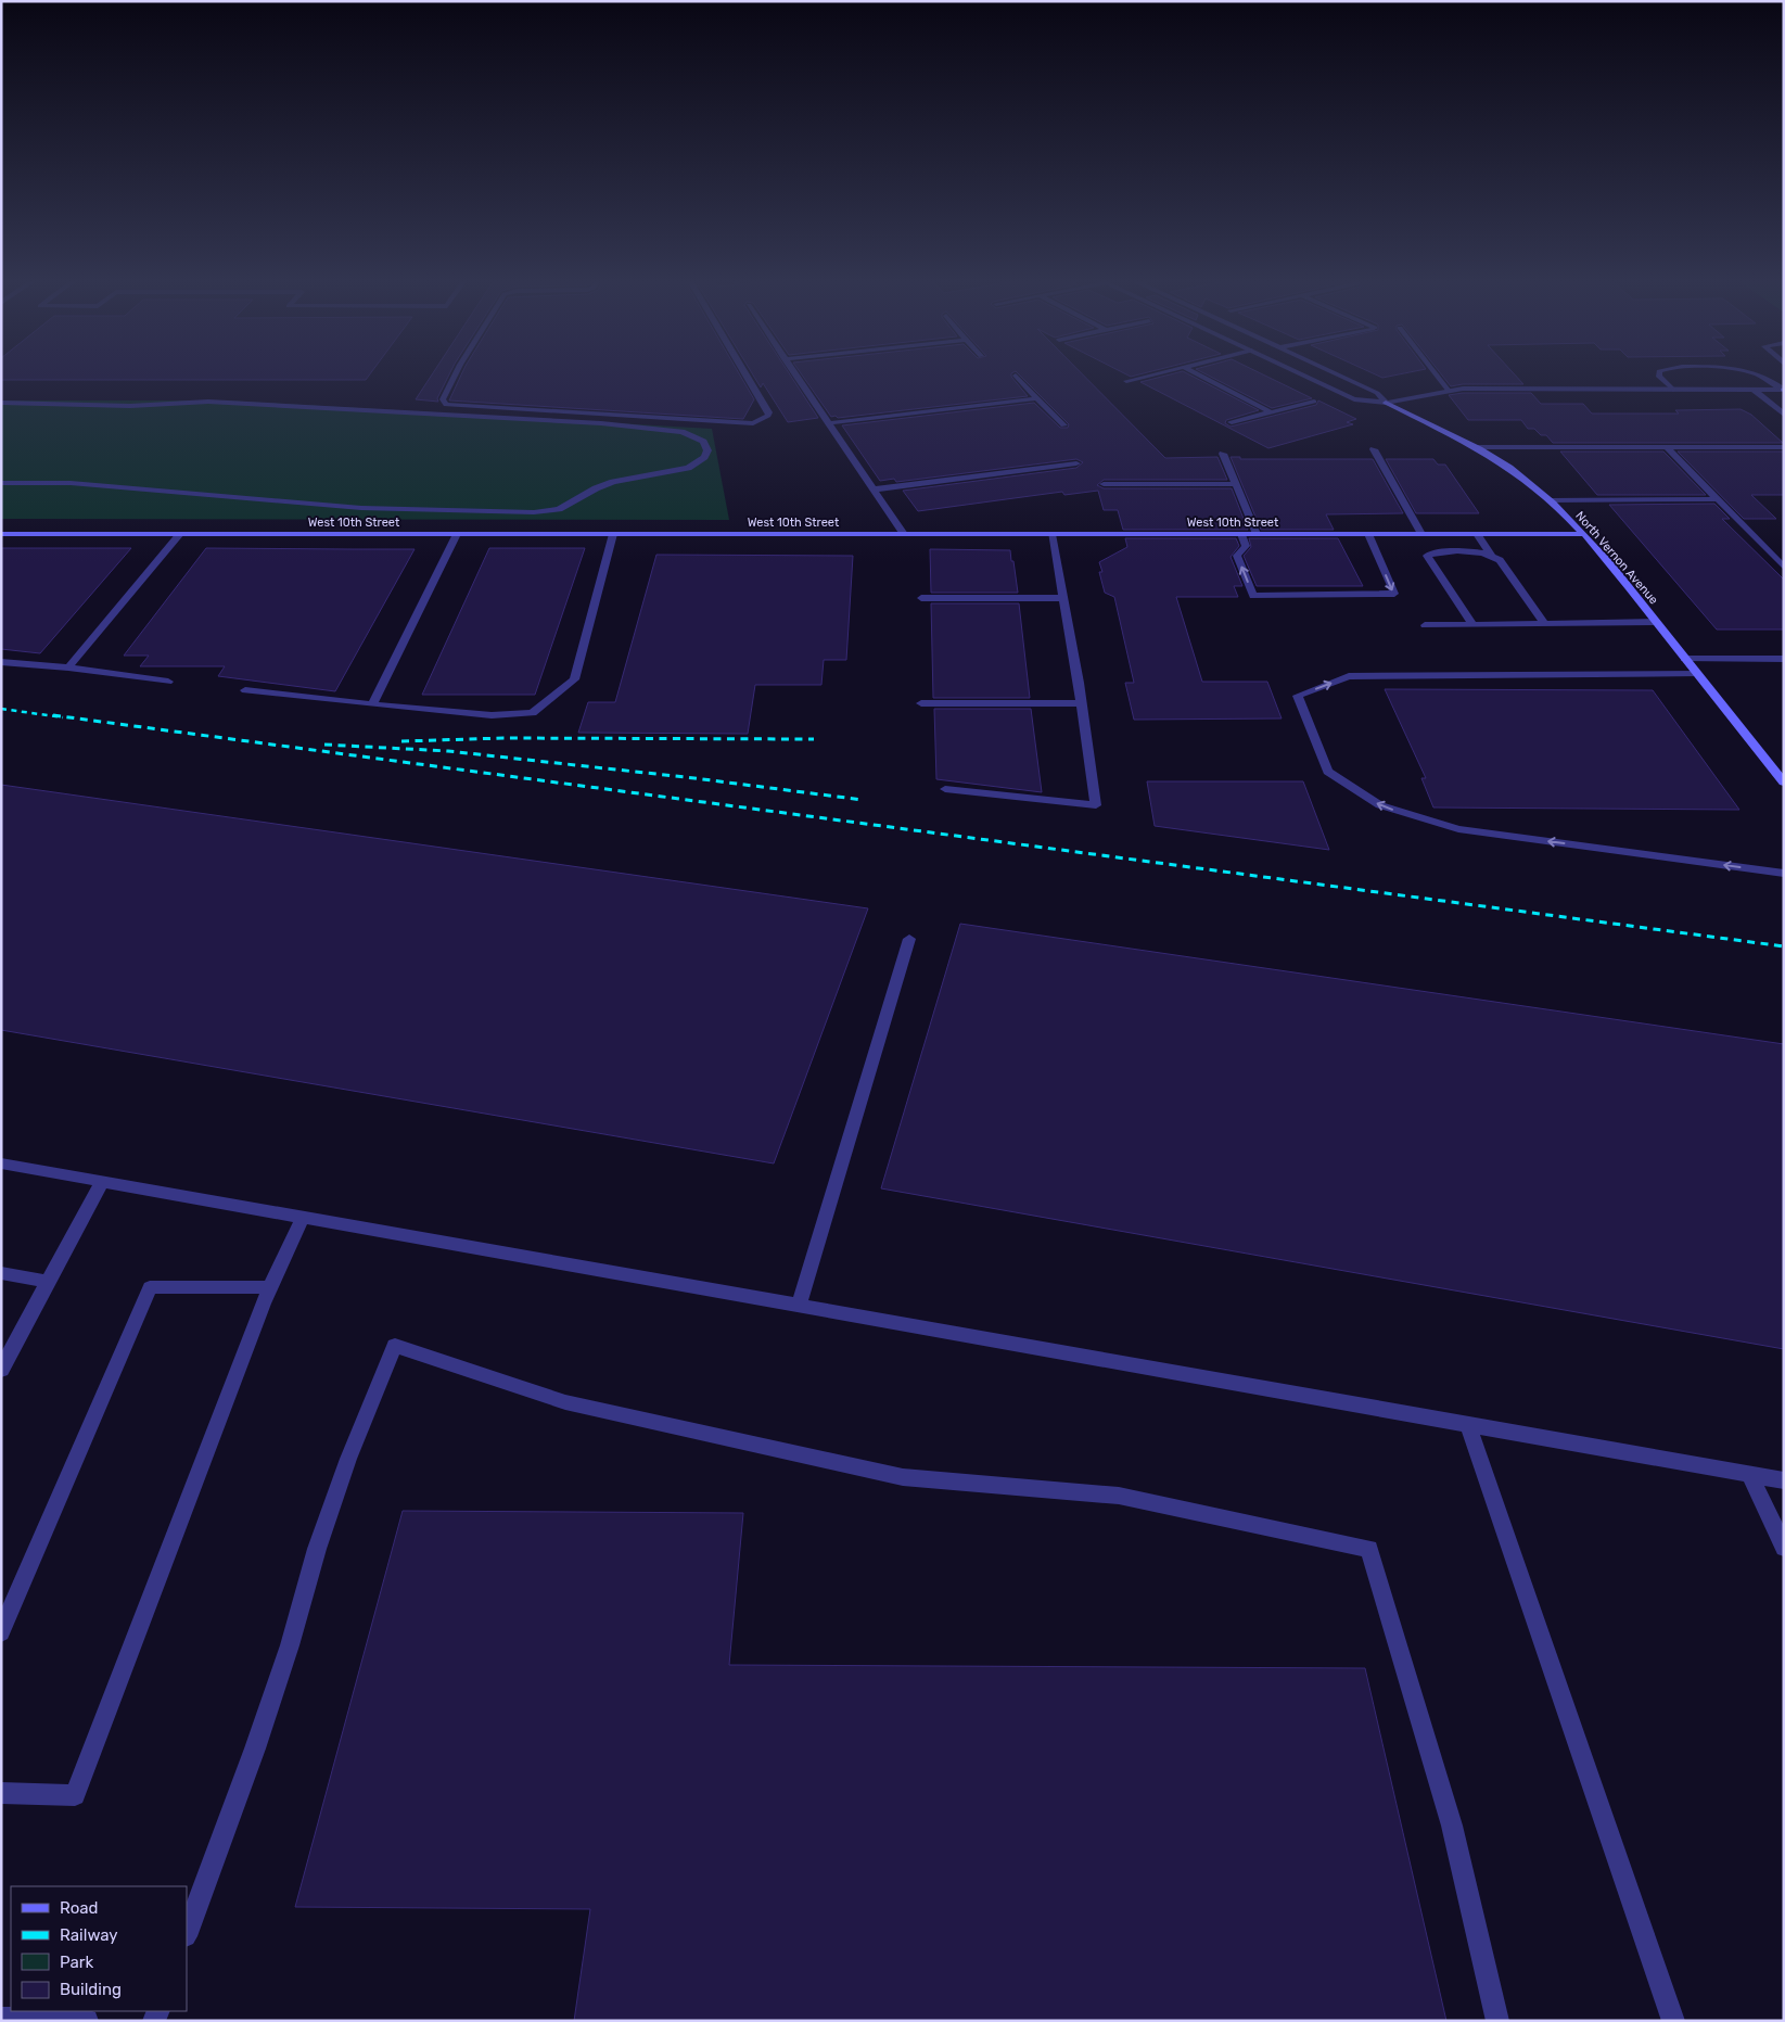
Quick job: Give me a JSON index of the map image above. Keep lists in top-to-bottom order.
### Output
{
  "streets": {
    "street": ["West 10th Street", "North Vernon Avenue"]
  },
  "crossings": [
    ["West 10th Street", "North Vernon Avenue"]
  ],
  "legend": [
    "Road",
    "Railway",
    "Park",
    "Building"
  ]
}
